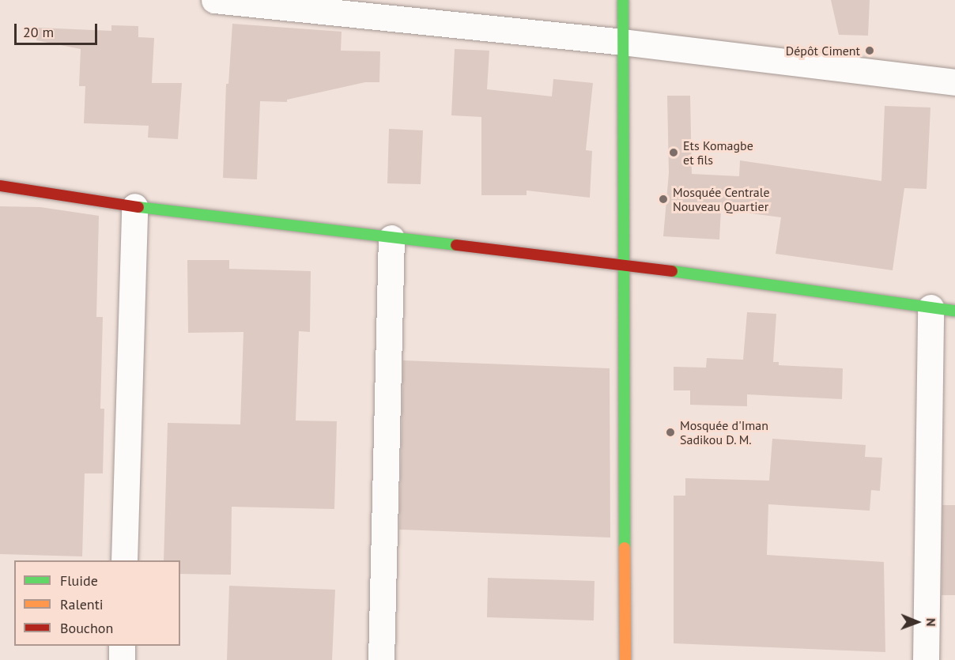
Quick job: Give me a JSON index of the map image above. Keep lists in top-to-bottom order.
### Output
{
  "places": [
    "Dépôt Ciment",
    "Ets Komagbe et fils",
    "Mosquée Centrale Nouveau Quartier",
    "Mosquée d'Iman Sadikou D. M."
  ],
  "legend": ["Fluide", "Ralenti", "Bouchon"],
  "scale_bar": "20 m",
  "north": "right"
}
